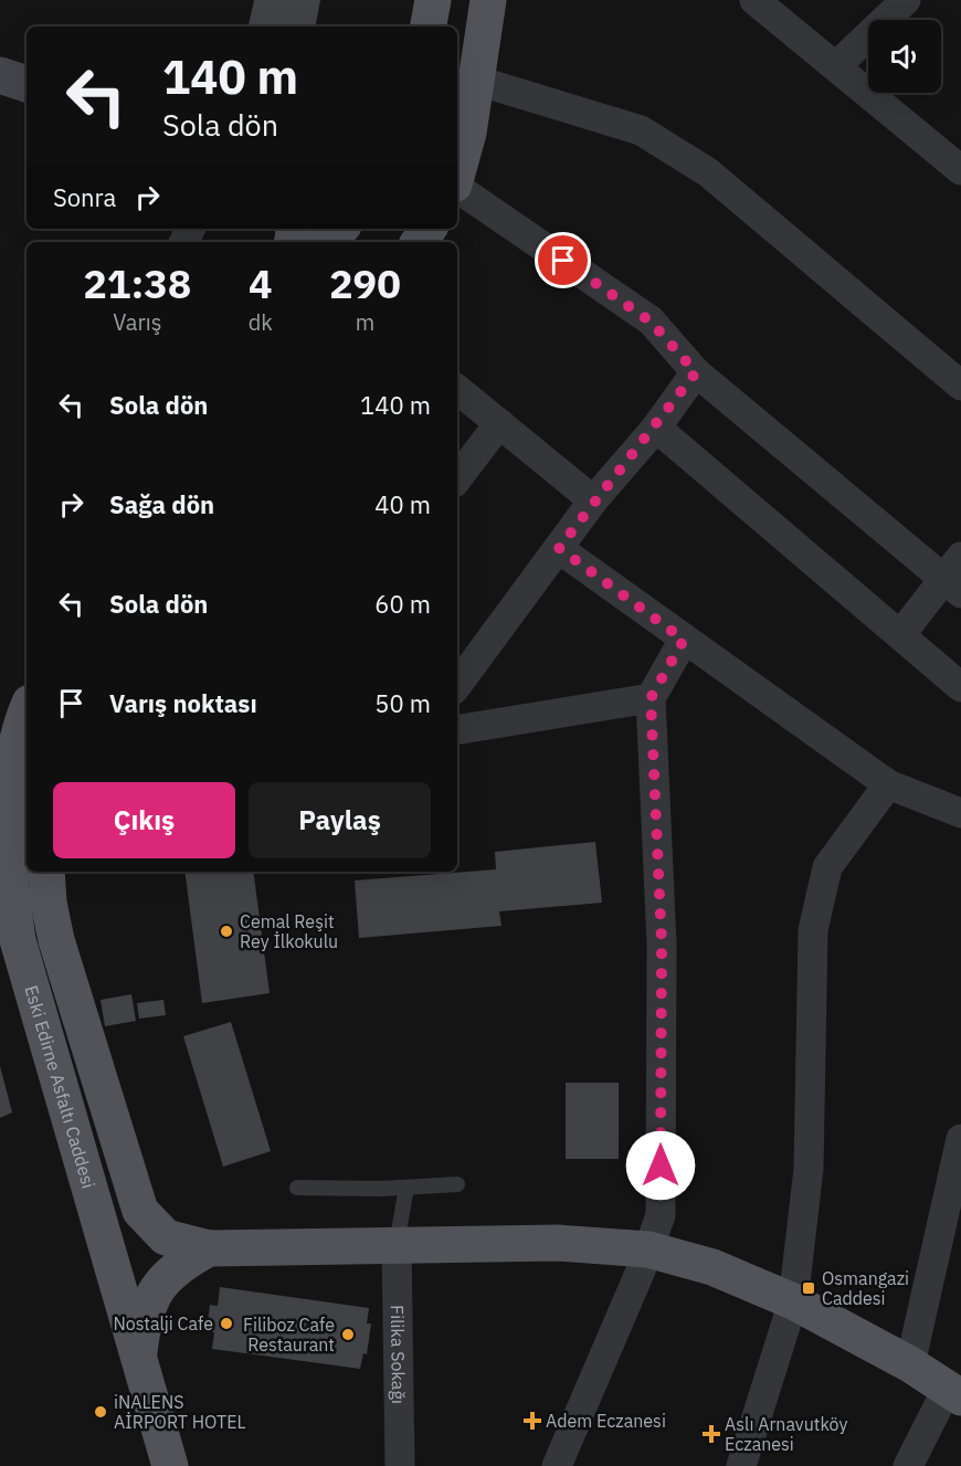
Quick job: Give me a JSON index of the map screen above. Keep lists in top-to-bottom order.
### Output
{
  "streets": {
    "main road": ["Eski Edirne Asfaltı Caddesi"],
    "street": ["Filika Sokağı"]
  },
  "places": {
    "other": [
      "Cemal Reşit Rey İlkokulu",
      "Nostalji Cafe",
      "Filiboz Cafe Restaurant",
      "iNALENS AİRPORT HOTEL"
    ],
    "transit": ["Osmangazi Caddesi"],
    "health": ["Adem Eczanesi", "Aslı Arnavutköy Eczanesi"]
  },
  "page": {
    "turn": ["140 m", "Sola dön"],
    "then": "Sonra",
    "eta": [
      "21:38",
      "Varış",
      "4",
      "dk",
      "290",
      "m"
    ],
    "list": [
      {
        "name": "Sola dön",
        "value": "140 m"
      },
      {
        "name": "Sağa dön",
        "value": "40 m"
      },
      {
        "name": "Sola dön",
        "value": "60 m"
      },
      {
        "name": "Varış noktası",
        "value": "50 m"
      }
    ],
    "buttons": ["Çıkış", "Paylaş"]
  }
}
